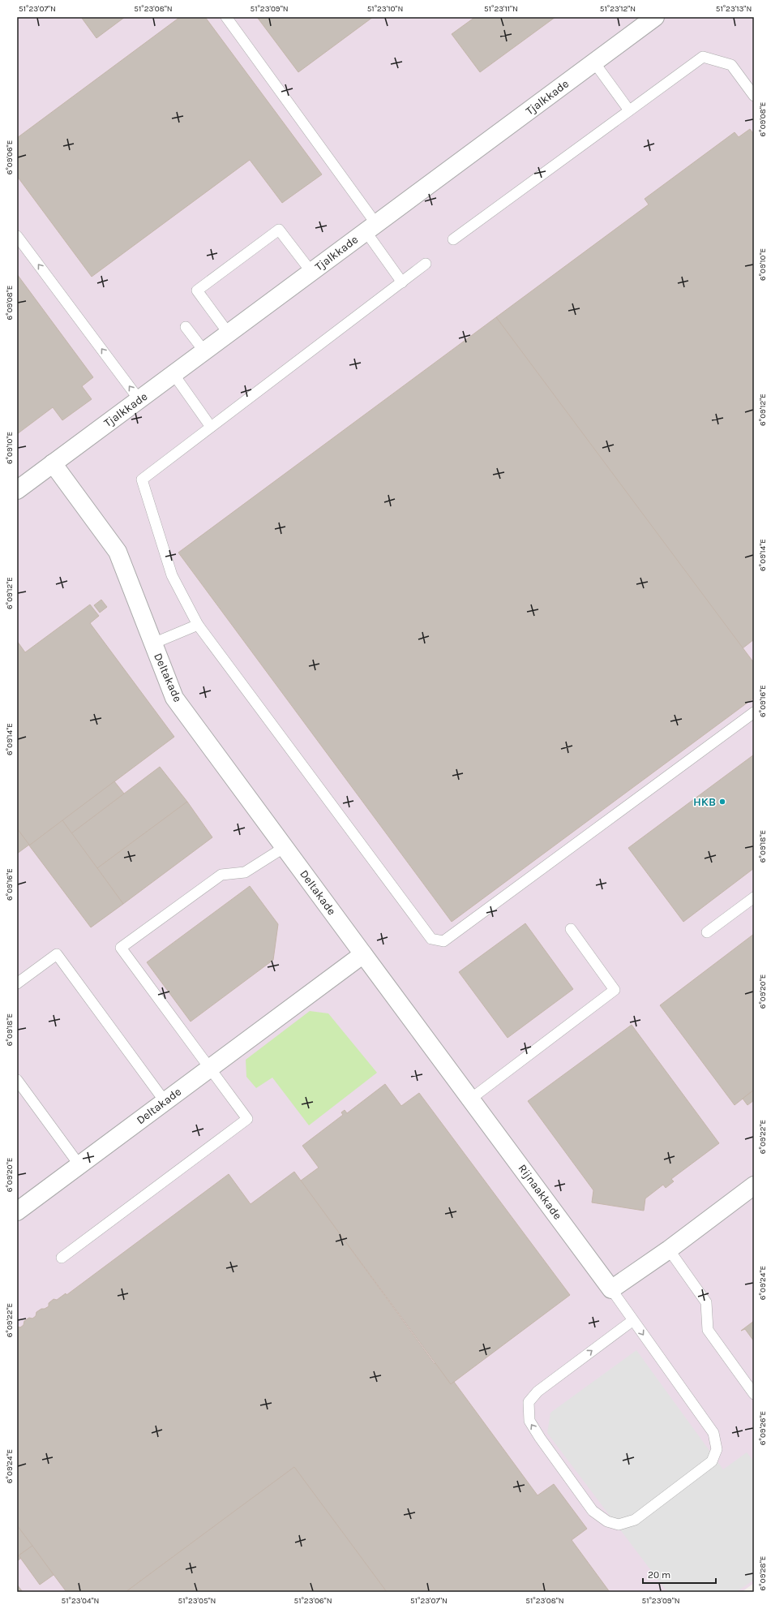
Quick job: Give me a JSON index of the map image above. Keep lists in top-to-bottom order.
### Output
{
  "streets": {
    "street": ["Tjalkkade", "Deltakade", "Rijnaakkade"]
  },
  "crossings": [
    ["Tjalkkade", "Deltakade"],
    ["Deltakade", "Rijnaakkade"]
  ],
  "places": ["HKB"],
  "scale_bar": "20 m",
  "coordinates": [
    "51°23'07\"N",
    "51°23'08\"N",
    "51°23'09\"N",
    "51°23'10\"N",
    "51°23'11\"N",
    "51°23'12\"N",
    "51°23'13\"N",
    "6°09'08\"E",
    "6°09'06\"E",
    "6°09'10\"E",
    "6°09'12\"E",
    "6°09'14\"E",
    "6°09'16\"E",
    "6°09'18\"E",
    "6°09'20\"E",
    "6°09'22\"E",
    "6°09'24\"E",
    "6°09'26\"E",
    "6°09'28\"E",
    "51°23'04\"N",
    "51°23'05\"N",
    "51°23'06\"N"
  ]
}
